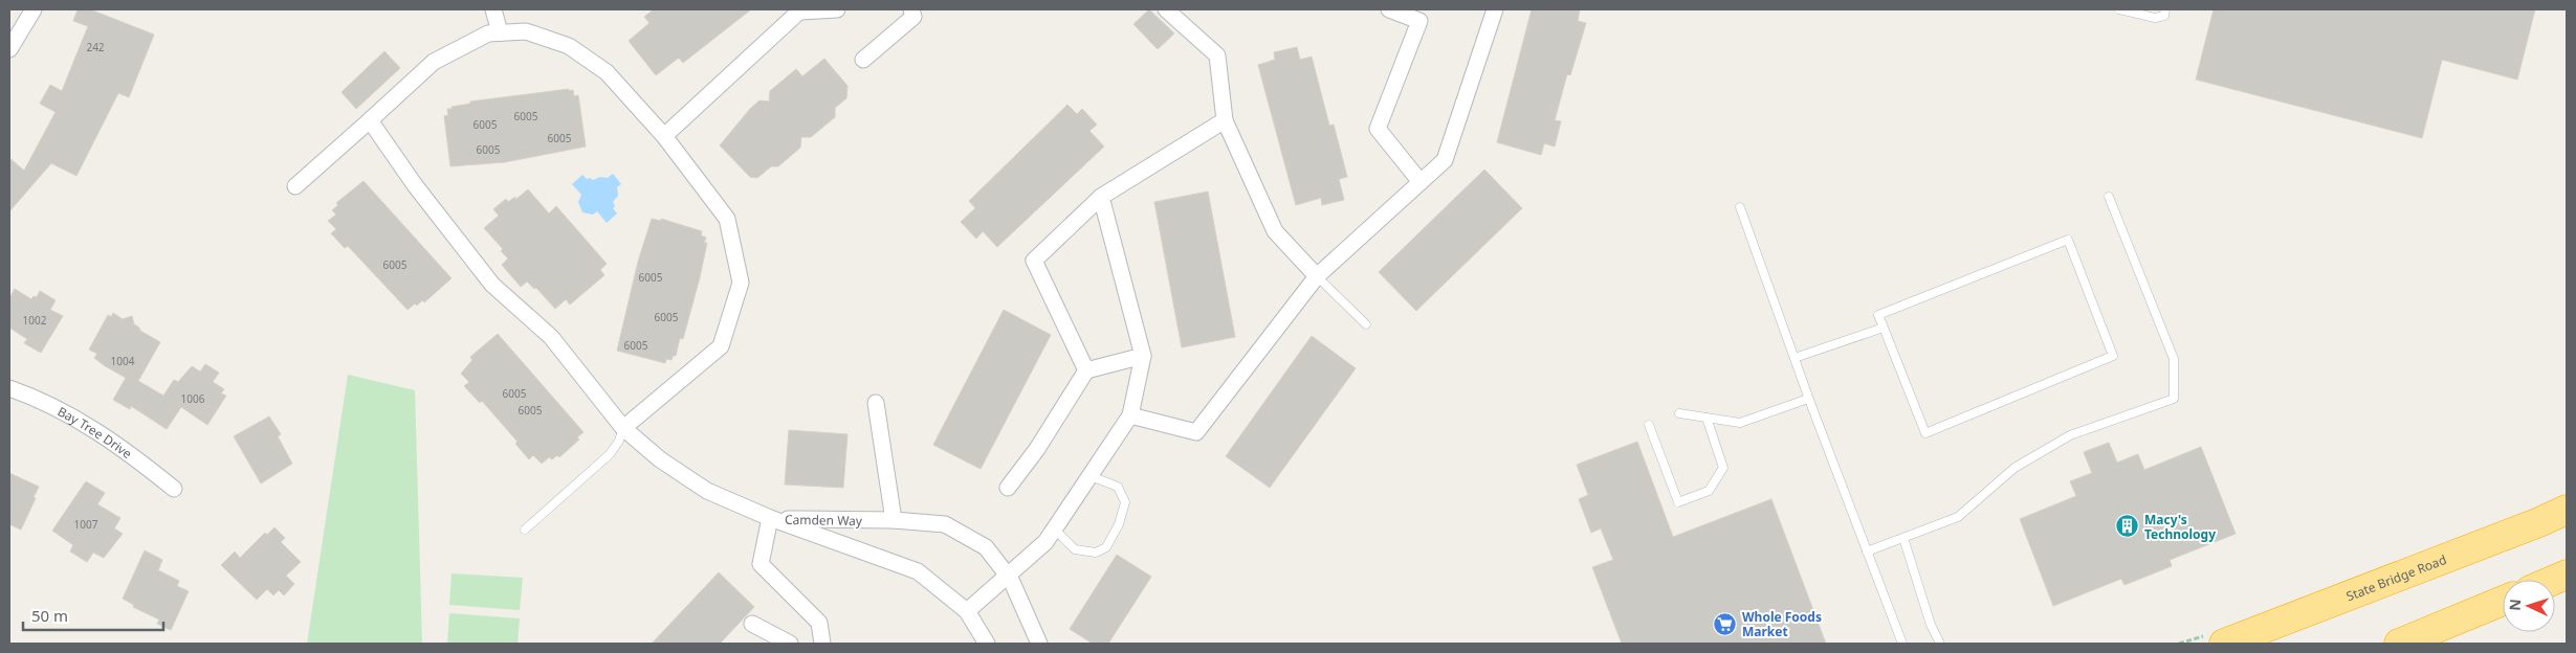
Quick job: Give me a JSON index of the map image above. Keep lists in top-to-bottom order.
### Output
{
  "streets": {
    "highway": ["State Bridge Road"],
    "street": ["Bay Tree Drive", "Camden Way"]
  },
  "places": {
    "building": ["Macy's Technology"],
    "supermarket": ["Whole Foods Market"]
  },
  "house_numbers": [
    "242",
    "6005",
    "6005",
    "6005",
    "6005",
    "6005",
    "6005",
    "6005",
    "1002",
    "6005",
    "1004",
    "6005",
    "1006",
    "6005",
    "1007"
  ],
  "scale_bar": "50 m",
  "north": "left"
}
